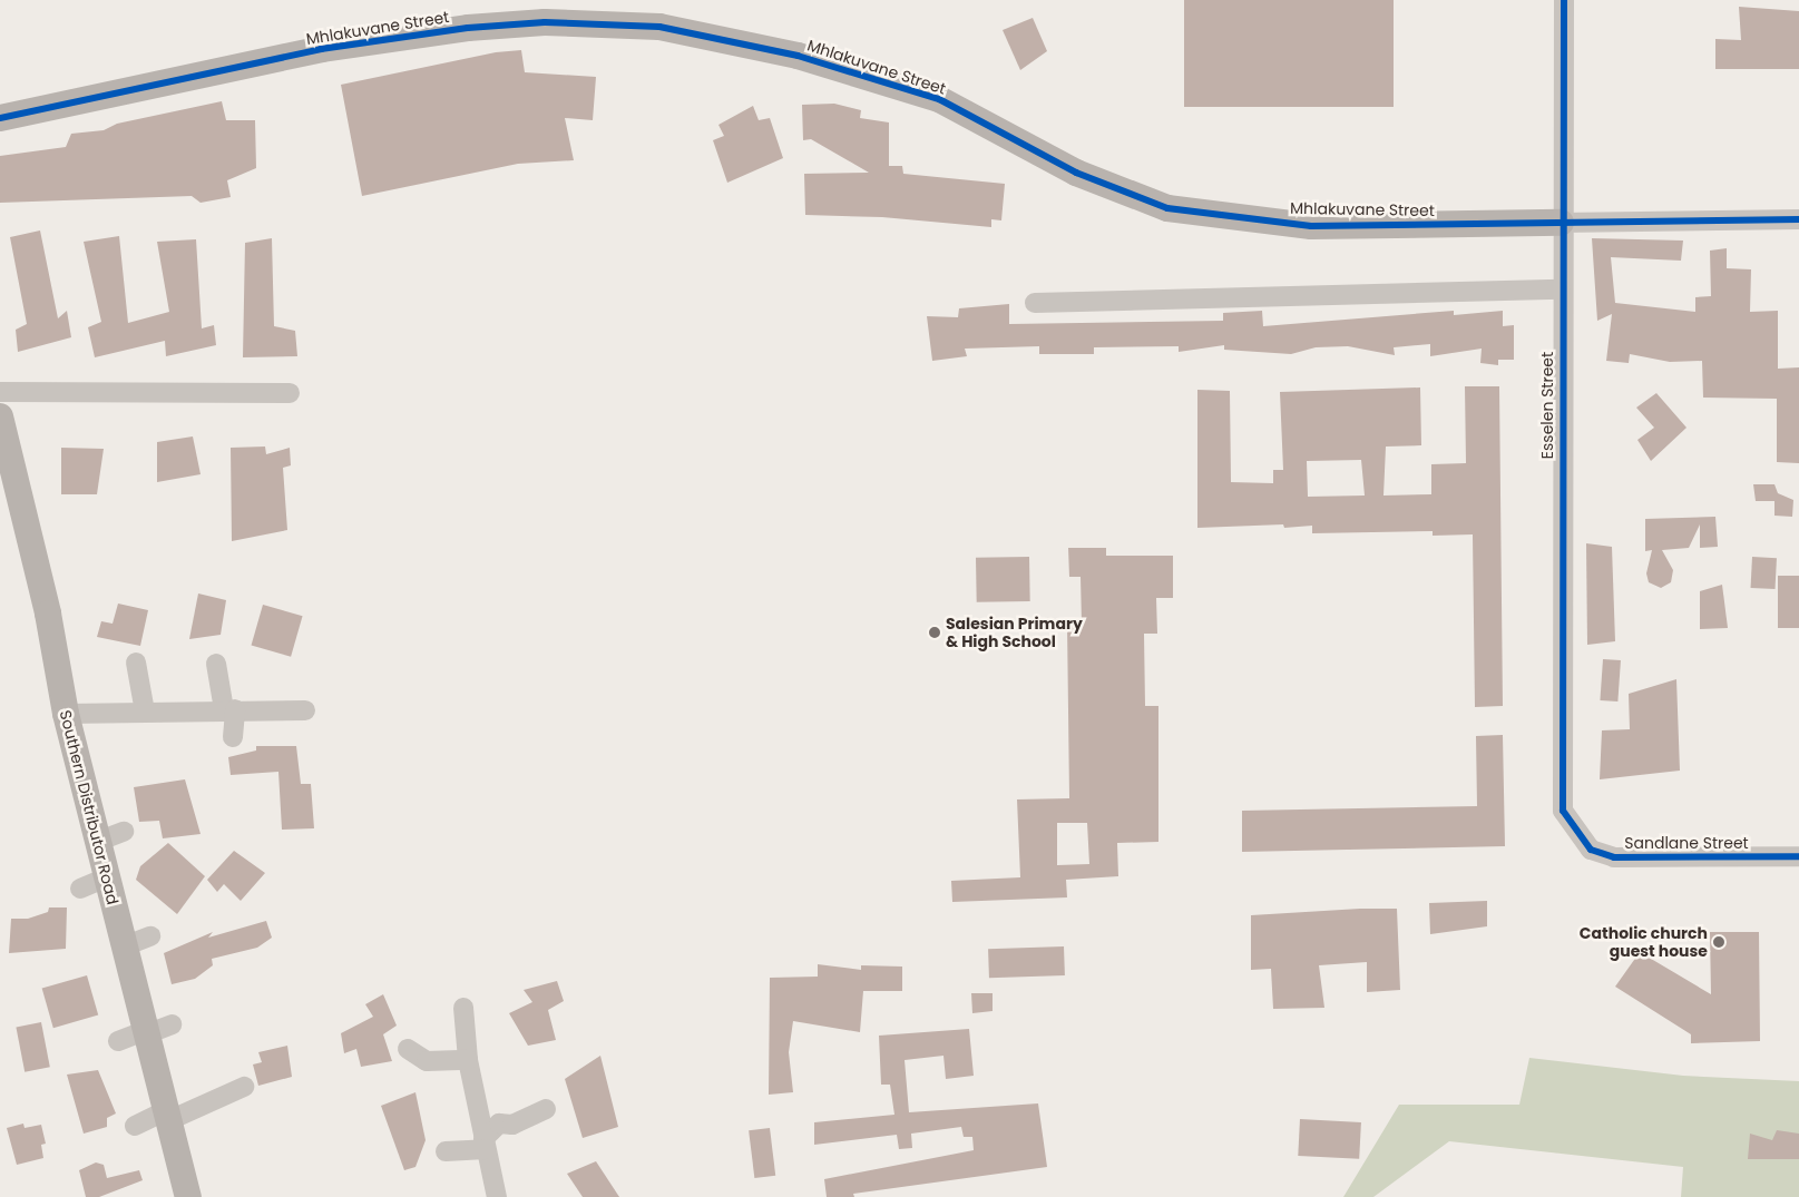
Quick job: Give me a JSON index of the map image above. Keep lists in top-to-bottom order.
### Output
{
  "streets": {
    "street": [
      "Mhlakuvane Street",
      "Esselen Street",
      "Southern Distributor Road",
      "Sandlane Street"
    ]
  },
  "crossings": [
    ["Mhlakuvane Street", "Esselen Street"],
    ["Esselen Street", "Sandlane Street"]
  ],
  "places": ["Salesian Primary & High School", "Catholic church guest house"]
}
